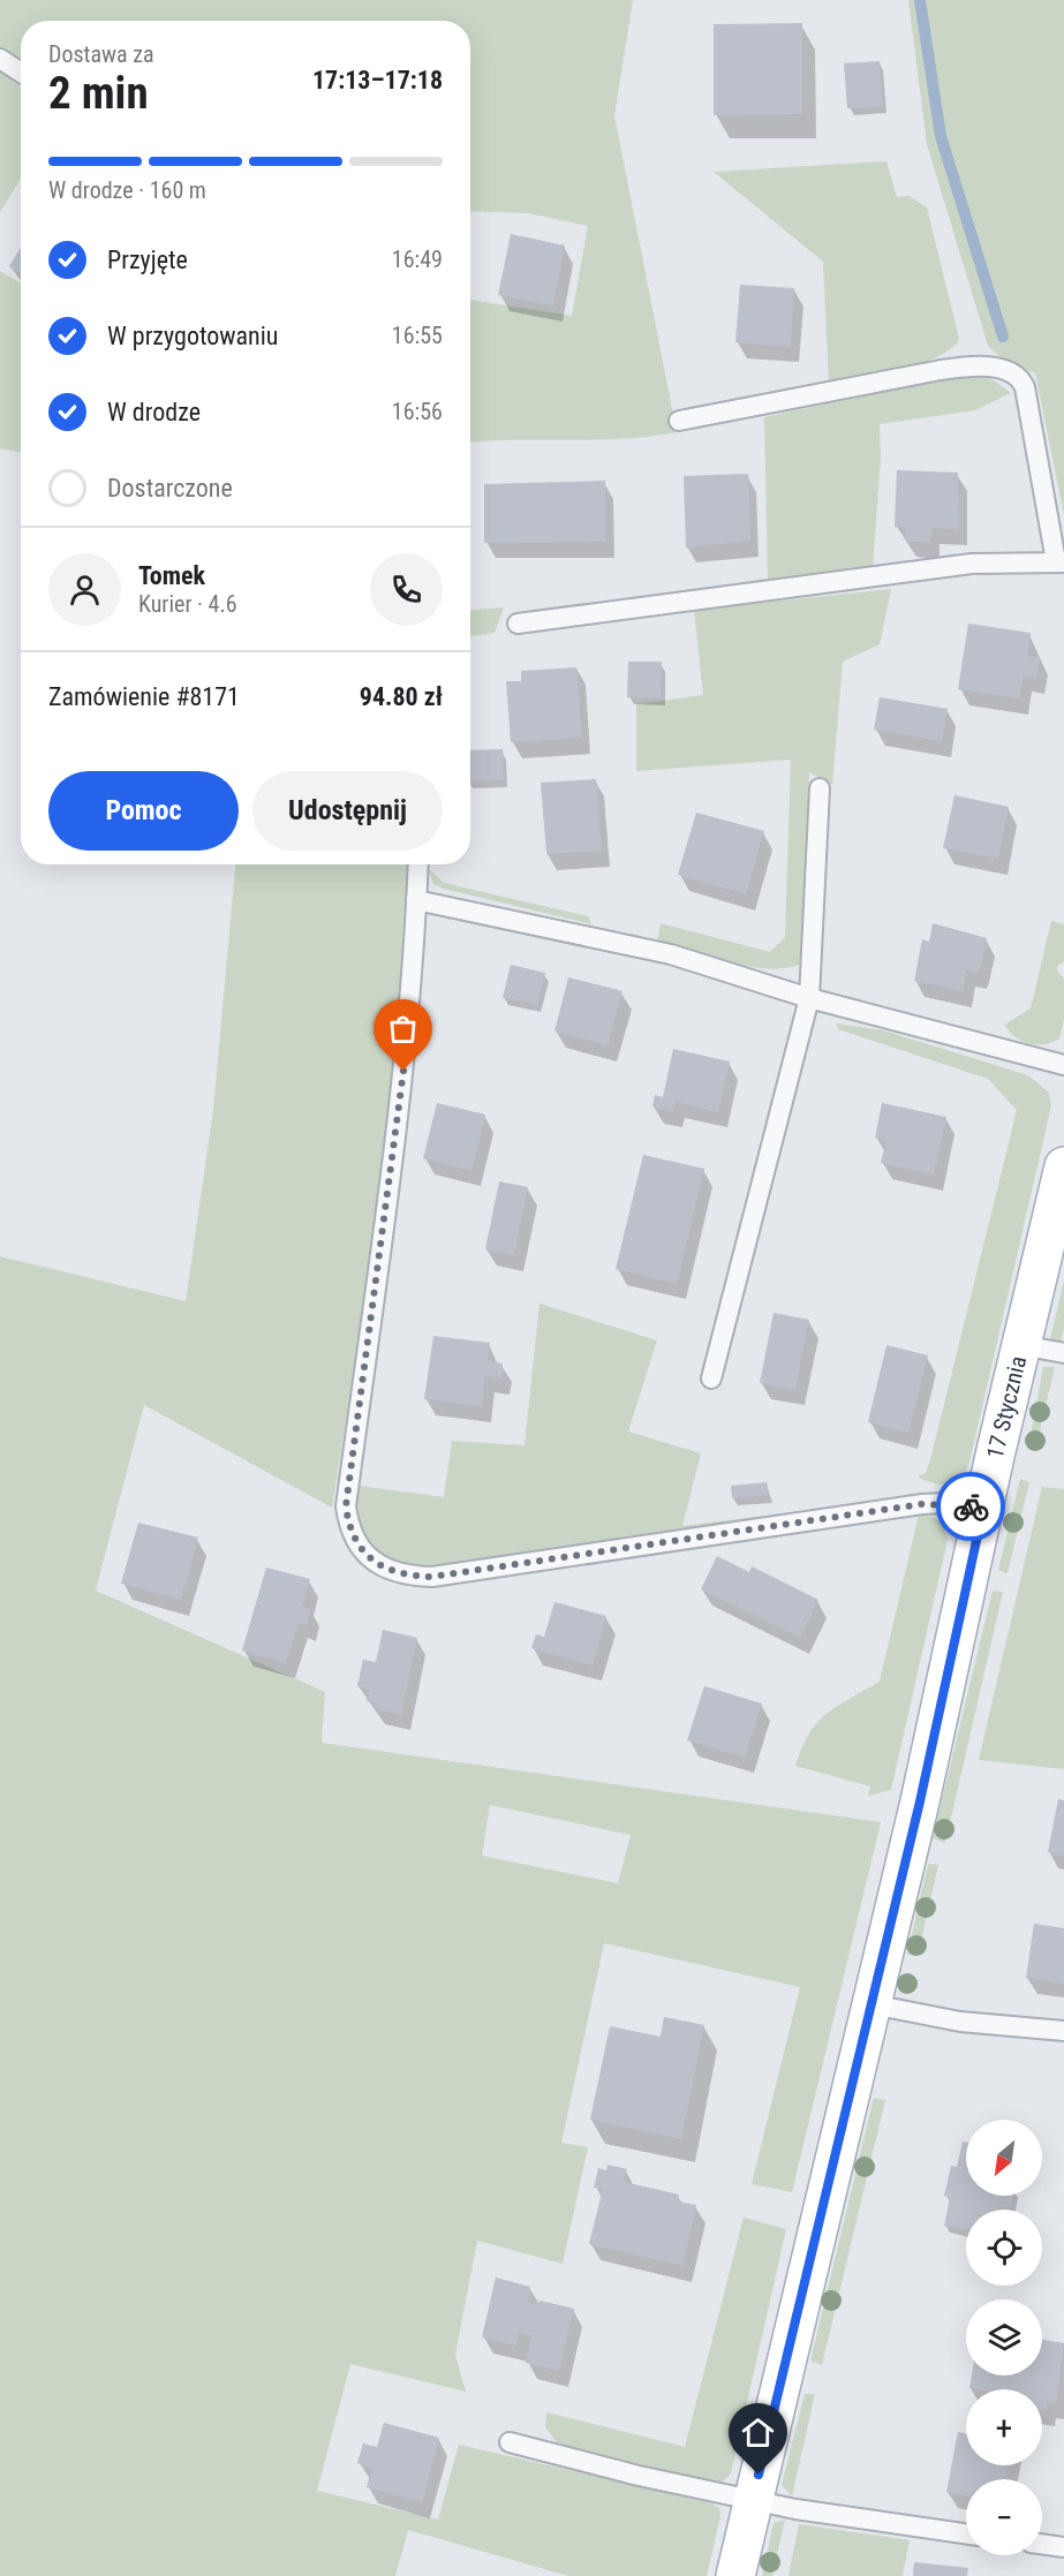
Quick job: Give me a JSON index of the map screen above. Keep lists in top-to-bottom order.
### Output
{
  "streets": {
    "main road": ["17 Stycznia"]
  },
  "north": "bottom left",
  "page": {
    "heading": ["2 min", "Dostawa za", "17:13–17:18"],
    "panel": [
      "Tomek",
      "Kurier · 4.6",
      "Zamówienie #8171",
      "94.80 zł"
    ],
    "bar": "W drodze · 160 m",
    "list": [
      ["Przyjęte", "16:49"],
      ["W przygotowaniu", "16:55"],
      ["W drodze", "16:56"],
      "Dostarczone"
    ],
    "buttons": ["Pomoc", "Udostępnij"],
    "map_buttons": ["+", "−"]
  }
}
